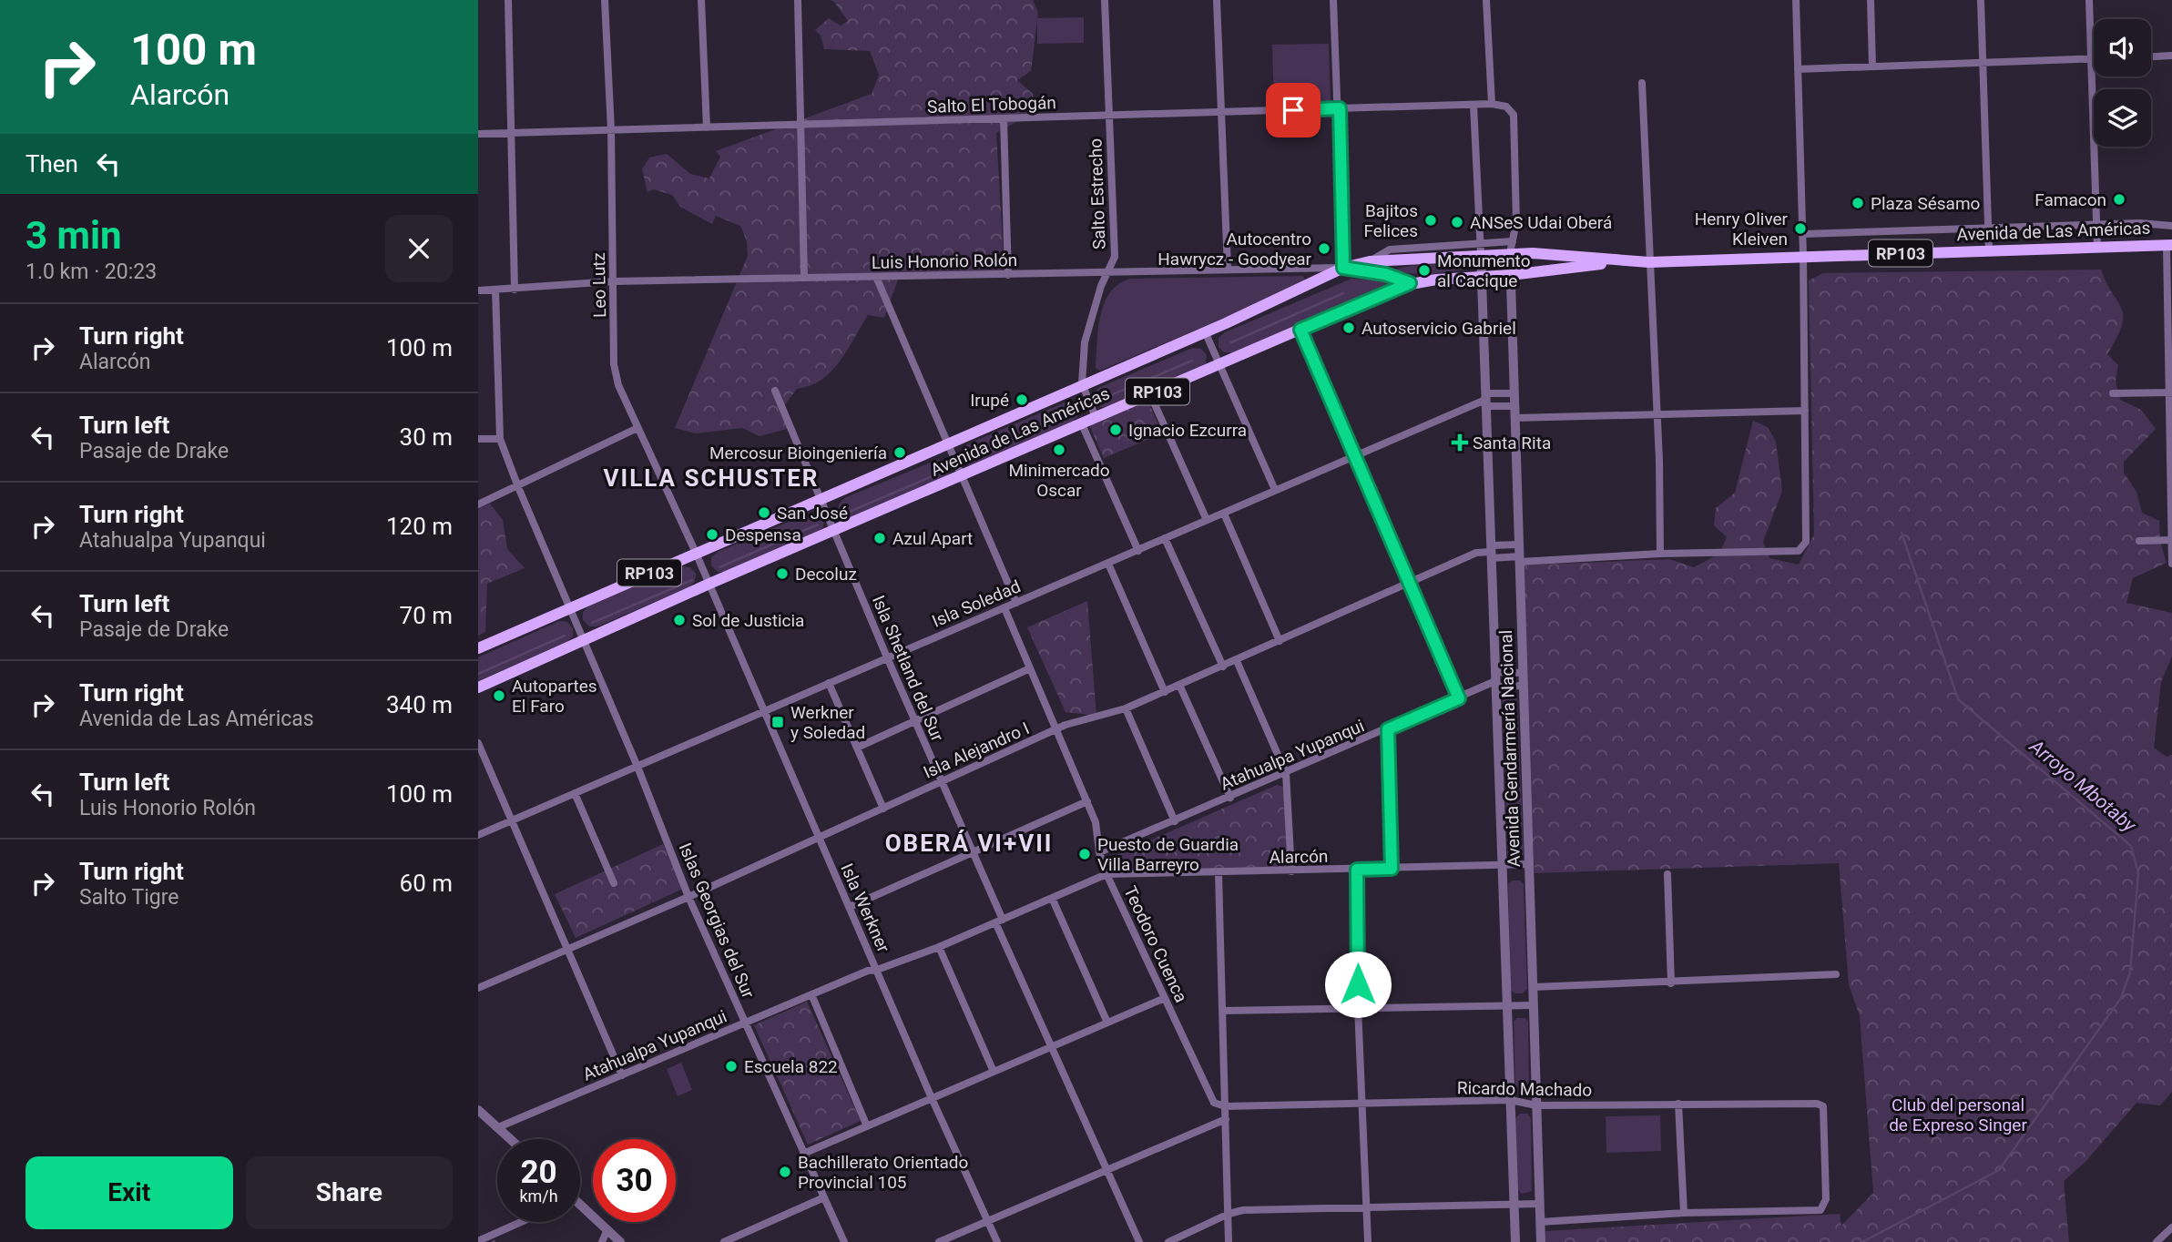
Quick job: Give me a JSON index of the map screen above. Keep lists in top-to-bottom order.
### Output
{
  "streets": {
    "main road": ["Avenida de Las Américas", "RP103"],
    "street": [
      "Salto El Tobogán",
      "Salto Estrecho",
      "Luis Honorio Rolón",
      "Leo Lutz",
      "Isla Soledad",
      "Isla Shetland del Sur",
      "Avenida Gendarmería Nacional",
      "Isla Alejandro I",
      "Atahualpa Yupanqui",
      "Alarcón",
      "Isla Werkner",
      "Islas Georgias del Sur",
      "Teodoro Cuenca",
      "Ricardo Machado"
    ]
  },
  "crossings": [
    ["Salto El Tobogán", "Salto Estrecho"],
    ["Salto El Tobogán", "Leo Lutz"],
    ["Salto Estrecho", "Avenida de Las Américas"],
    ["Salto Estrecho", "Luis Honorio Rolón"],
    ["Avenida de Las Américas", "Luis Honorio Rolón"],
    ["Avenida de Las Américas", "Leo Lutz"],
    ["Avenida de Las Américas", "Isla Shetland del Sur"],
    ["Avenida de Las Américas", "Avenida Gendarmería Nacional"],
    ["Avenida de Las Américas", "Isla Werkner"],
    ["Avenida de Las Américas", "Islas Georgias del Sur"],
    ["Luis Honorio Rolón", "Leo Lutz"],
    ["Luis Honorio Rolón", "Islas Georgias del Sur"],
    ["Leo Lutz", "Isla Werkner"],
    ["Isla Soledad", "Isla Shetland del Sur"],
    ["Isla Soledad", "Avenida Gendarmería Nacional"],
    ["Isla Soledad", "Isla Werkner"],
    ["Isla Soledad", "Islas Georgias del Sur"],
    ["Isla Soledad", "Teodoro Cuenca"],
    ["Isla Shetland del Sur", "Isla Alejandro I"],
    ["Isla Shetland del Sur", "Atahualpa Yupanqui"],
    ["Avenida Gendarmería Nacional", "Isla Alejandro I"],
    ["Avenida Gendarmería Nacional", "Atahualpa Yupanqui"],
    ["Avenida Gendarmería Nacional", "Alarcón"],
    ["Avenida Gendarmería Nacional", "Ricardo Machado"],
    ["Isla Alejandro I", "Isla Werkner"],
    ["Isla Alejandro I", "Islas Georgias del Sur"],
    ["Isla Alejandro I", "Teodoro Cuenca"],
    ["Atahualpa Yupanqui", "Alarcón"],
    ["Atahualpa Yupanqui", "Isla Werkner"],
    ["Atahualpa Yupanqui", "Islas Georgias del Sur"],
    ["Atahualpa Yupanqui", "Teodoro Cuenca"],
    ["Alarcón", "Teodoro Cuenca"],
    ["Teodoro Cuenca", "Ricardo Machado"]
  ],
  "districts": ["VILLA SCHUSTER", "OBERÁ VI+VII"],
  "water": ["Arroyo Mbotaby"],
  "parks": ["Club del personal de Expreso Singer"],
  "places": {
    "other": [
      "Famacon",
      "Plaza Sésamo",
      "Bajitos Felices",
      "ANSeS Udai Oberá",
      "Henry Oliver Kleiven",
      "Autocentro Hawrycz - Goodyear",
      "Monumento al Cacique",
      "Autoservicio Gabriel",
      "Irupé",
      "Ignacio Ezcurra",
      "Minimercado Oscar",
      "Mercosur Bioingeniería",
      "San José",
      "Despensa",
      "Azul Apart",
      "Decoluz",
      "Sol de Justicia",
      "Autopartes El Faro",
      "Puesto de Guardia Villa Barreyro",
      "Escuela 822",
      "Bachillerato Orientado Provincial 105"
    ],
    "health": ["Santa Rita"],
    "transit": ["Werkner y Soledad"]
  },
  "page": {
    "turn": ["100 m", "Alarcón"],
    "then": "Then",
    "heading": ["3 min", "1.0 km · 20:23"],
    "list": [
      {
        "name": "Turn right",
        "note": "Alarcón",
        "value": "100 m"
      },
      {
        "name": "Turn left",
        "note": "Pasaje de Drake",
        "value": "30 m"
      },
      {
        "name": "Turn right",
        "note": "Atahualpa Yupanqui",
        "value": "120 m"
      },
      {
        "name": "Turn left",
        "note": "Pasaje de Drake",
        "value": "70 m"
      },
      {
        "name": "Turn right",
        "note": "Avenida de Las Américas",
        "value": "340 m"
      },
      {
        "name": "Turn left",
        "note": "Luis Honorio Rolón",
        "value": "100 m"
      },
      {
        "name": "Turn right",
        "note": "Salto Tigre",
        "value": "60 m"
      }
    ],
    "speed": "20 km/h",
    "limit": "30",
    "buttons": ["Exit", "Share"]
  }
}
